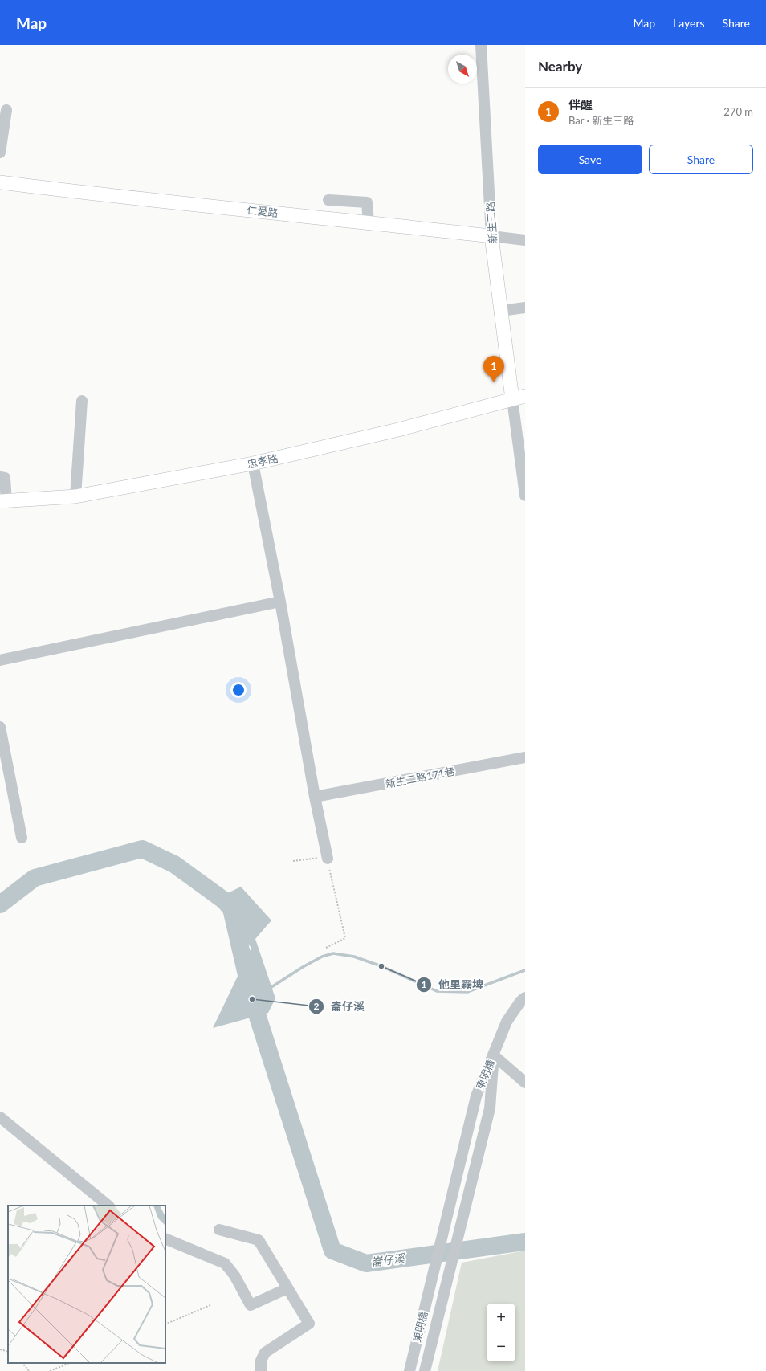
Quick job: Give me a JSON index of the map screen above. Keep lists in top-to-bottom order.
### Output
{
  "streets": {
    "main road": ["仁愛路", "新生三路", "忠孝路"],
    "street": ["新生二路171巷", "東明橋"]
  },
  "crossings": [
    ["仁愛路", "新生三路"],
    ["新生三路", "忠孝路"]
  ],
  "water": ["崙仔溪"],
  "places": ["他里霧埤", "崙仔溪"],
  "north": "bottom right",
  "page": {
    "header": "Map",
    "nav": ["Map", "Layers", "Share"],
    "heading": "Nearby",
    "list": [
      {
        "mark": "1",
        "name": "伴醒",
        "note": "Bar · 新生三路",
        "value": "270 m"
      }
    ],
    "buttons": ["Save", "Share"],
    "pins": "1",
    "map_buttons": ["+", "−"]
  }
}
